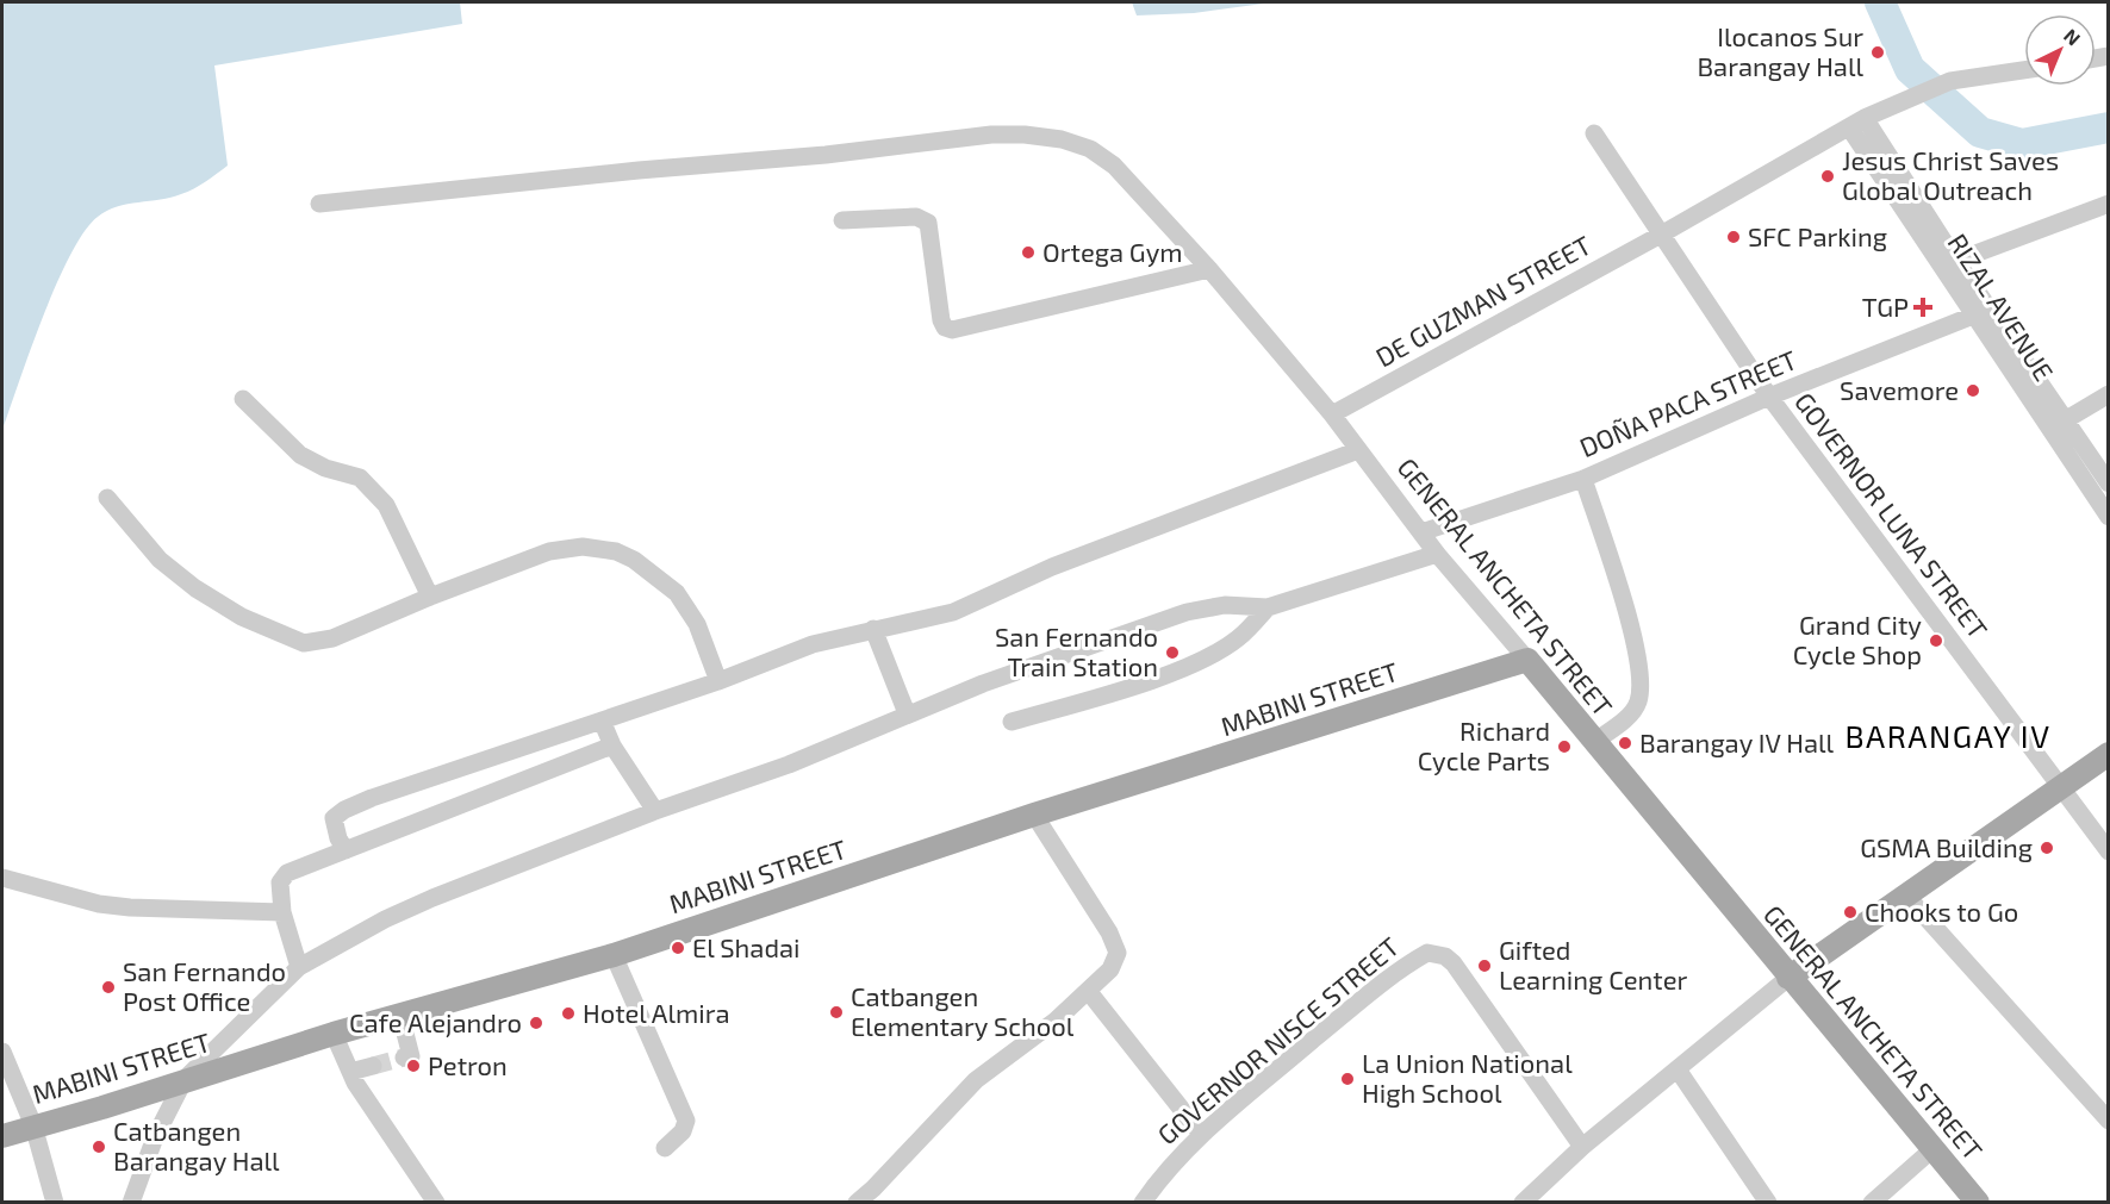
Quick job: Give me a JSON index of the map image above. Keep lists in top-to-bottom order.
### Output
{
  "streets": {
    "main road": ["GENERAL ANCHETA STREET", "MABINI STREET"],
    "street": [
      "DE GUZMAN STREET",
      "RIZAL AVENUE",
      "DOÑA PACA STREET",
      "GOVERNOR LUNA STREET",
      "GOVERNOR NISCE STREET"
    ]
  },
  "crossings": [
    ["DE GUZMAN STREET", "RIZAL AVENUE"],
    ["DE GUZMAN STREET", "GOVERNOR LUNA STREET"],
    ["DE GUZMAN STREET", "GENERAL ANCHETA STREET"],
    ["RIZAL AVENUE", "DOÑA PACA STREET"],
    ["DOÑA PACA STREET", "GOVERNOR LUNA STREET"],
    ["DOÑA PACA STREET", "GENERAL ANCHETA STREET"],
    ["GENERAL ANCHETA STREET", "MABINI STREET"]
  ],
  "districts": ["BARANGAY IV"],
  "places": {
    "other": [
      "Ilocanos Sur Barangay Hall",
      "Jesus Christ Saves Global Outreach",
      "SFC Parking",
      "Ortega Gym",
      "Savemore",
      "Grand City Cycle Shop",
      "San Fernando Train Station",
      "Barangay IV Hall",
      "Richard Cycle Parts",
      "GSMA Building",
      "Chooks to Go",
      "El Shadai",
      "Gifted Learning Center",
      "San Fernando Post Office",
      "Catbangen Elementary School",
      "Hotel Almira",
      "Cafe Alejandro",
      "Petron",
      "La Union National High School",
      "Catbangen Barangay Hall"
    ],
    "health": ["TGP"]
  },
  "north": "top right"
}
